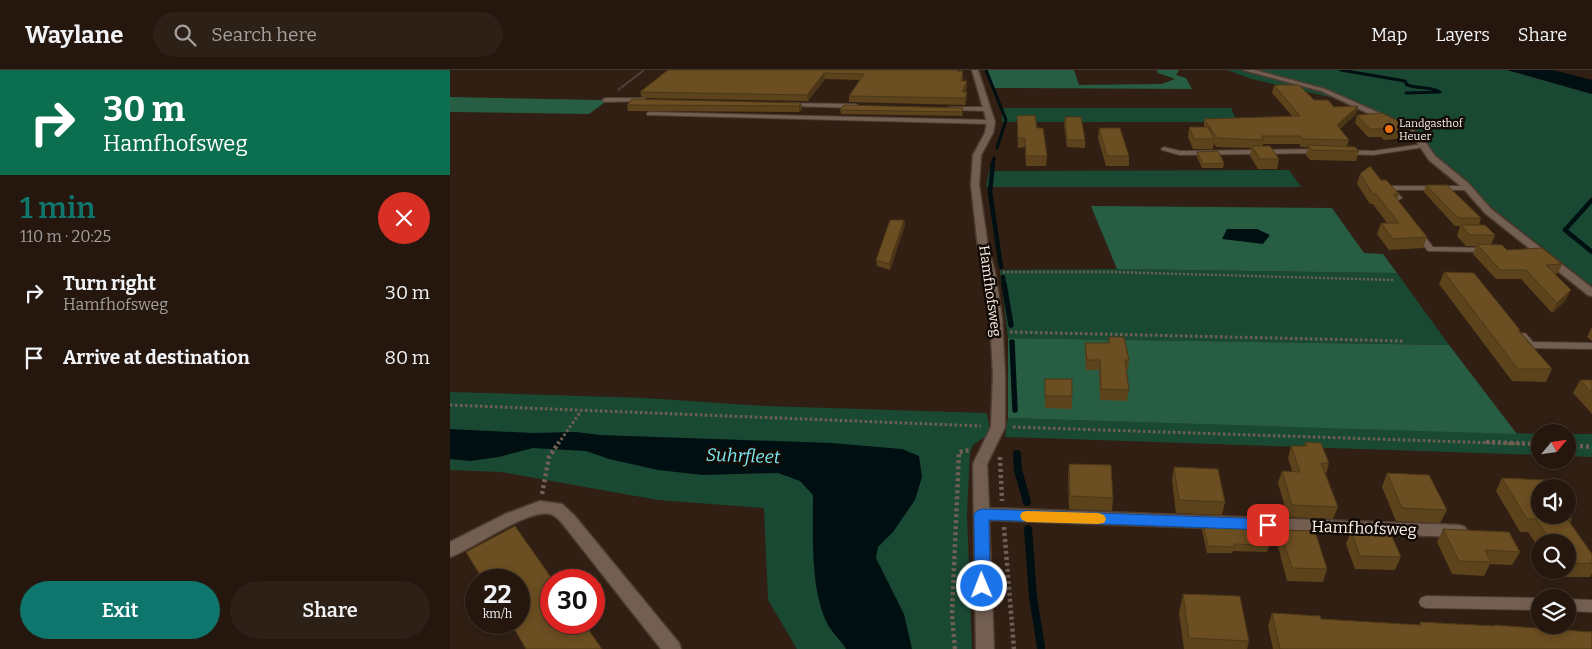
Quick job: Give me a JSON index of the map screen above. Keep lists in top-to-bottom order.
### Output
{
  "streets": {
    "street": ["Hamfhofsweg"]
  },
  "water": ["Suhrfleet"],
  "places": ["Landgasthof Heuer"],
  "north": "top right",
  "page": {
    "header": "Waylane",
    "search": "Search here",
    "nav": ["Map", "Layers", "Share"],
    "turn": ["30 m", "Hamfhofsweg"],
    "heading": ["1 min", "110 m · 20:25"],
    "list": [
      {
        "name": "Turn right",
        "note": "Hamfhofsweg",
        "value": "30 m"
      },
      {
        "name": "Arrive at destination",
        "value": "80 m"
      }
    ],
    "speed": "22 km/h",
    "limit": "30",
    "buttons": ["Exit", "Share"]
  }
}
